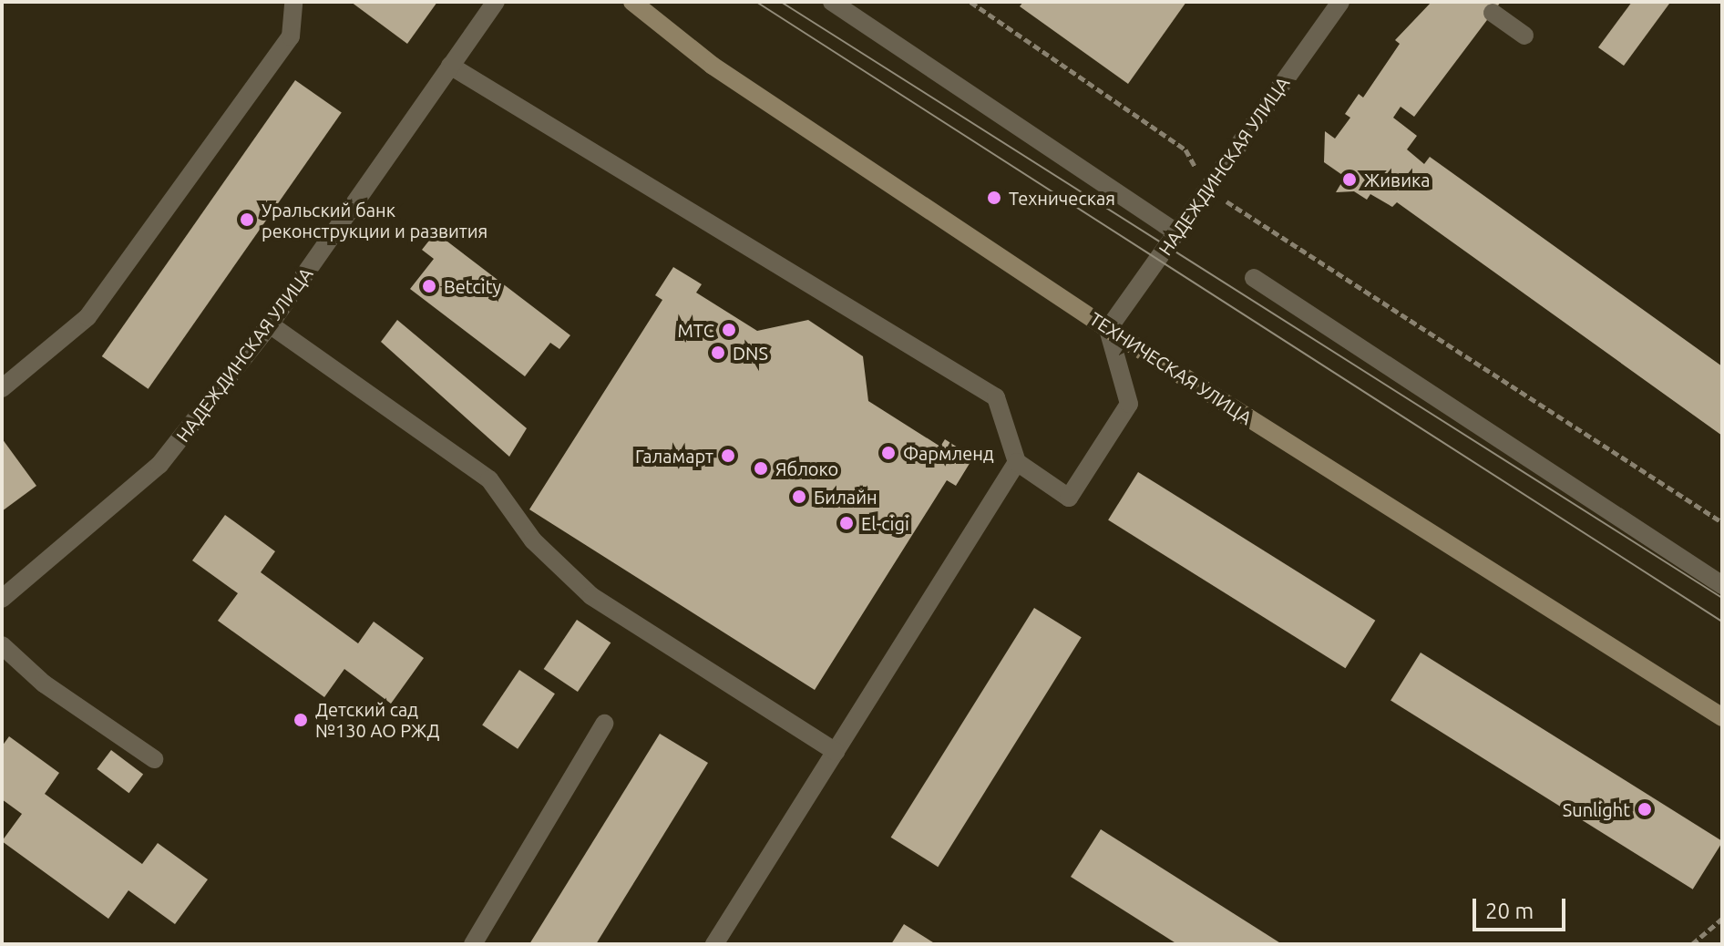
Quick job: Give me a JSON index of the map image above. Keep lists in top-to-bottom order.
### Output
{
  "streets": {
    "main road": ["ТЕХНИЧЕСКАЯ УЛИЦА"],
    "street": ["НАДЕЖДИНСКАЯ УЛИЦА"]
  },
  "crossings": [
    ["НАДЕЖДИНСКАЯ УЛИЦА", "ТЕХНИЧЕСКАЯ УЛИЦА"]
  ],
  "places": [
    "Живика",
    "Техническая",
    "Уральский банк реконструкции и развития",
    "Betcity",
    "МТС",
    "DNS",
    "Фармленд",
    "Галамарт",
    "Яблоко",
    "Билайн",
    "El-cigi",
    "Детский сад №130 АО РЖД",
    "Sunlight"
  ],
  "scale_bar": "20 m"
}
